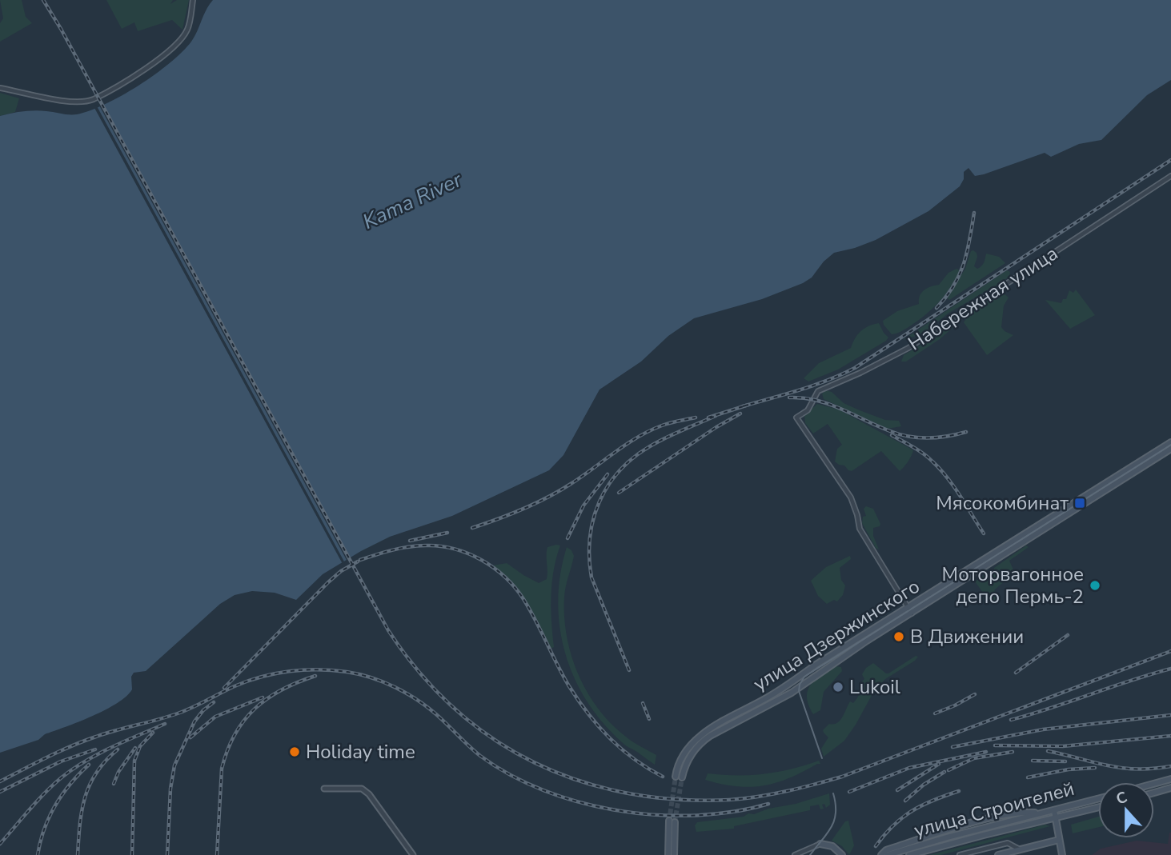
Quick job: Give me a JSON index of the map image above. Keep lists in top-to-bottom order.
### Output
{
  "streets": {
    "main road": ["улица Дзержинского", "улица Строителей"],
    "street": ["Набережная улица"]
  },
  "crossings": [
    ["Набережная улица", "улица Дзержинского"]
  ],
  "water": ["Kama River"],
  "places": {
    "transit": ["Мясокомбинат"],
    "other": [
      "Моторвагонное депо Пермь-2",
      "В Движении",
      "Lukoil",
      "Holiday time"
    ]
  },
  "north": "top"
}
